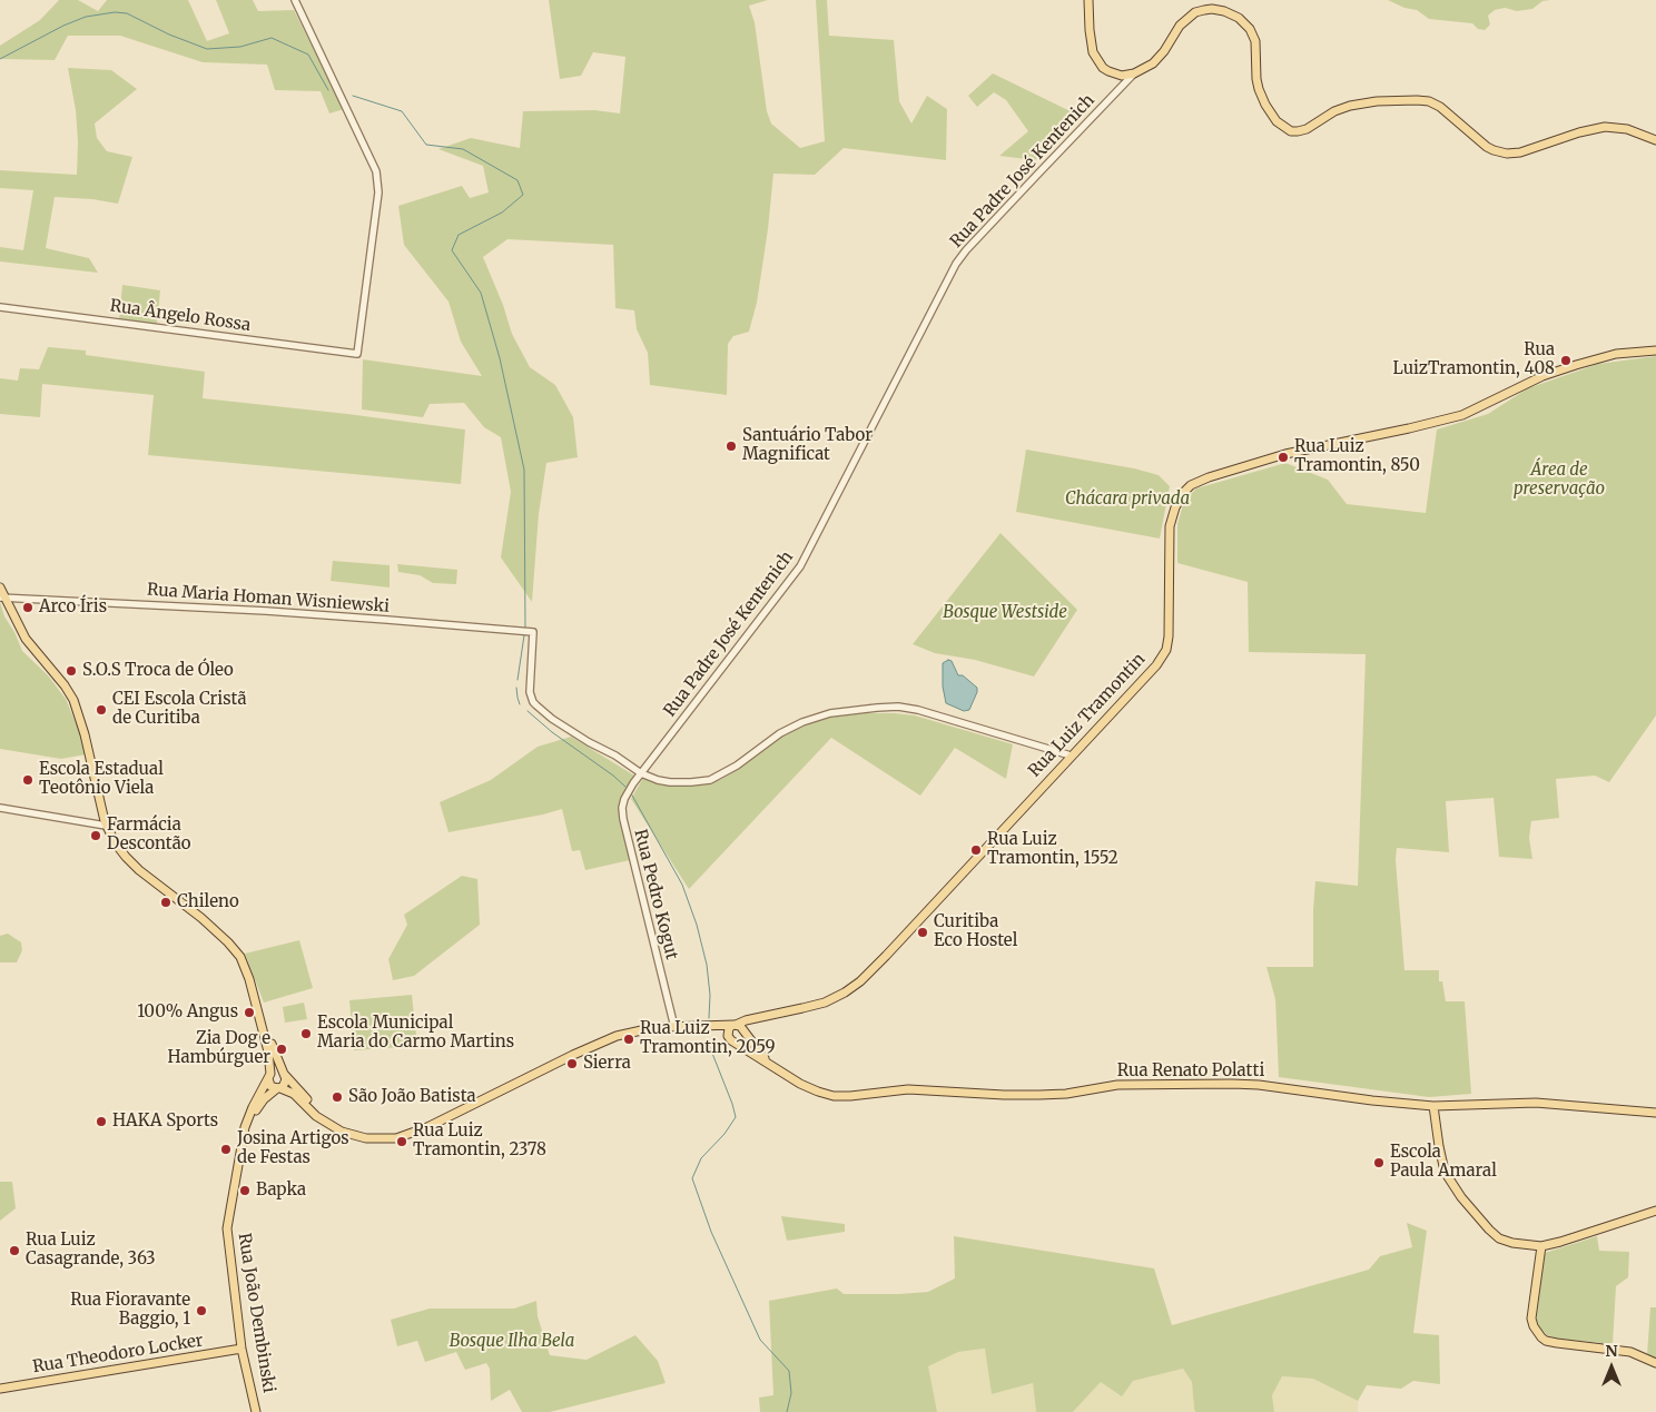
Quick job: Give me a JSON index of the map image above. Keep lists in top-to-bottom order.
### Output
{
  "streets": {
    "main road": [
      "Rua Luiz Tramontin",
      "Rua Renato Polatti",
      "Rua João Dembinski",
      "Rua Theodoro Locker"
    ],
    "street": [
      "Rua Padre José Kentenich",
      "Rua Ângelo Rossa",
      "Rua Maria Homan Wisniewski",
      "Rua Pedro Kogut"
    ]
  },
  "crossings": [
    ["Rua Padre José Kentenich", "Rua Maria Homan Wisniewski"],
    ["Rua Padre José Kentenich", "Rua Pedro Kogut"],
    ["Rua Maria Homan Wisniewski", "Rua Pedro Kogut"],
    ["Rua Luiz Tramontin", "Rua Pedro Kogut"],
    ["Rua Luiz Tramontin", "Rua Renato Polatti"],
    ["Rua Luiz Tramontin", "Rua João Dembinski"],
    ["Rua João Dembinski", "Rua Theodoro Locker"]
  ],
  "parks": [
    "Área de preservação",
    "Chácara privada",
    "Bosque Westside",
    "Bosque Ilha Bela"
  ],
  "places": [
    "Rua LuizTramontin, 408",
    "Santuário Tabor Magnificat",
    "Rua Luiz Tramontin, 850",
    "Arco Íris",
    "S.O.S Troca de Óleo",
    "CEI Escola Cristã de Curitiba",
    "Escola Estadual Teotônio Viela",
    "Farmácia Descontão",
    "Rua Luiz Tramontin, 1552",
    "Chileno",
    "Curitiba Eco Hostel",
    "100% Angus",
    "Escola Municipal Maria do Carmo Martins",
    "Rua Luiz Tramontin, 2059",
    "Zia Dog e Hambúrguer",
    "Sierra",
    "São João Batista",
    "HAKA Sports",
    "Rua Luiz Tramontin, 2378",
    "Josina Artigos de Festas",
    "Escola Paula Amaral",
    "Bapka",
    "Rua Luiz Casagrande, 363",
    "Rua Fioravante Baggio, 1"
  ],
  "north": "top"
}
